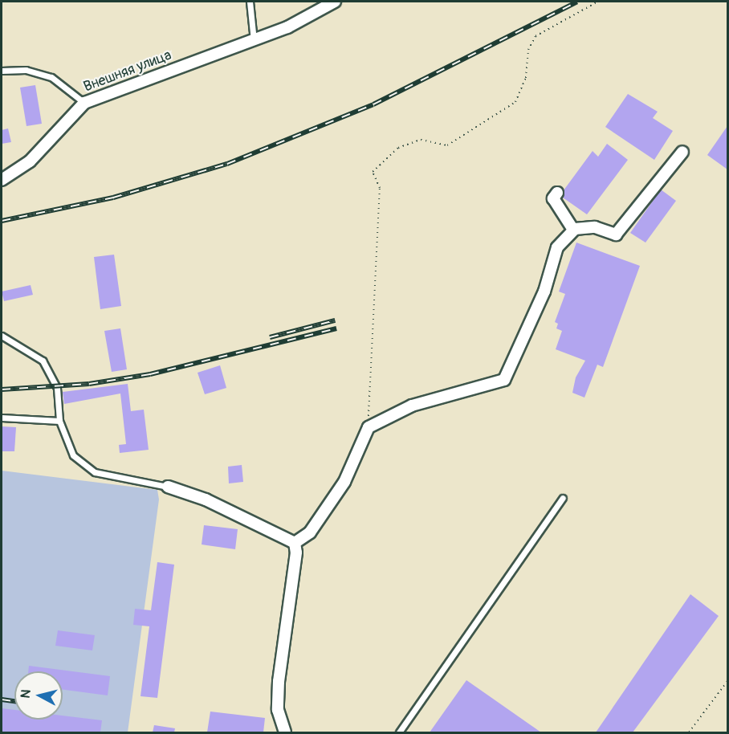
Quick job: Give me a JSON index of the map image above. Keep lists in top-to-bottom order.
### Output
{
  "streets": {
    "street": ["Внешняя улица"]
  },
  "north": "left"
}
